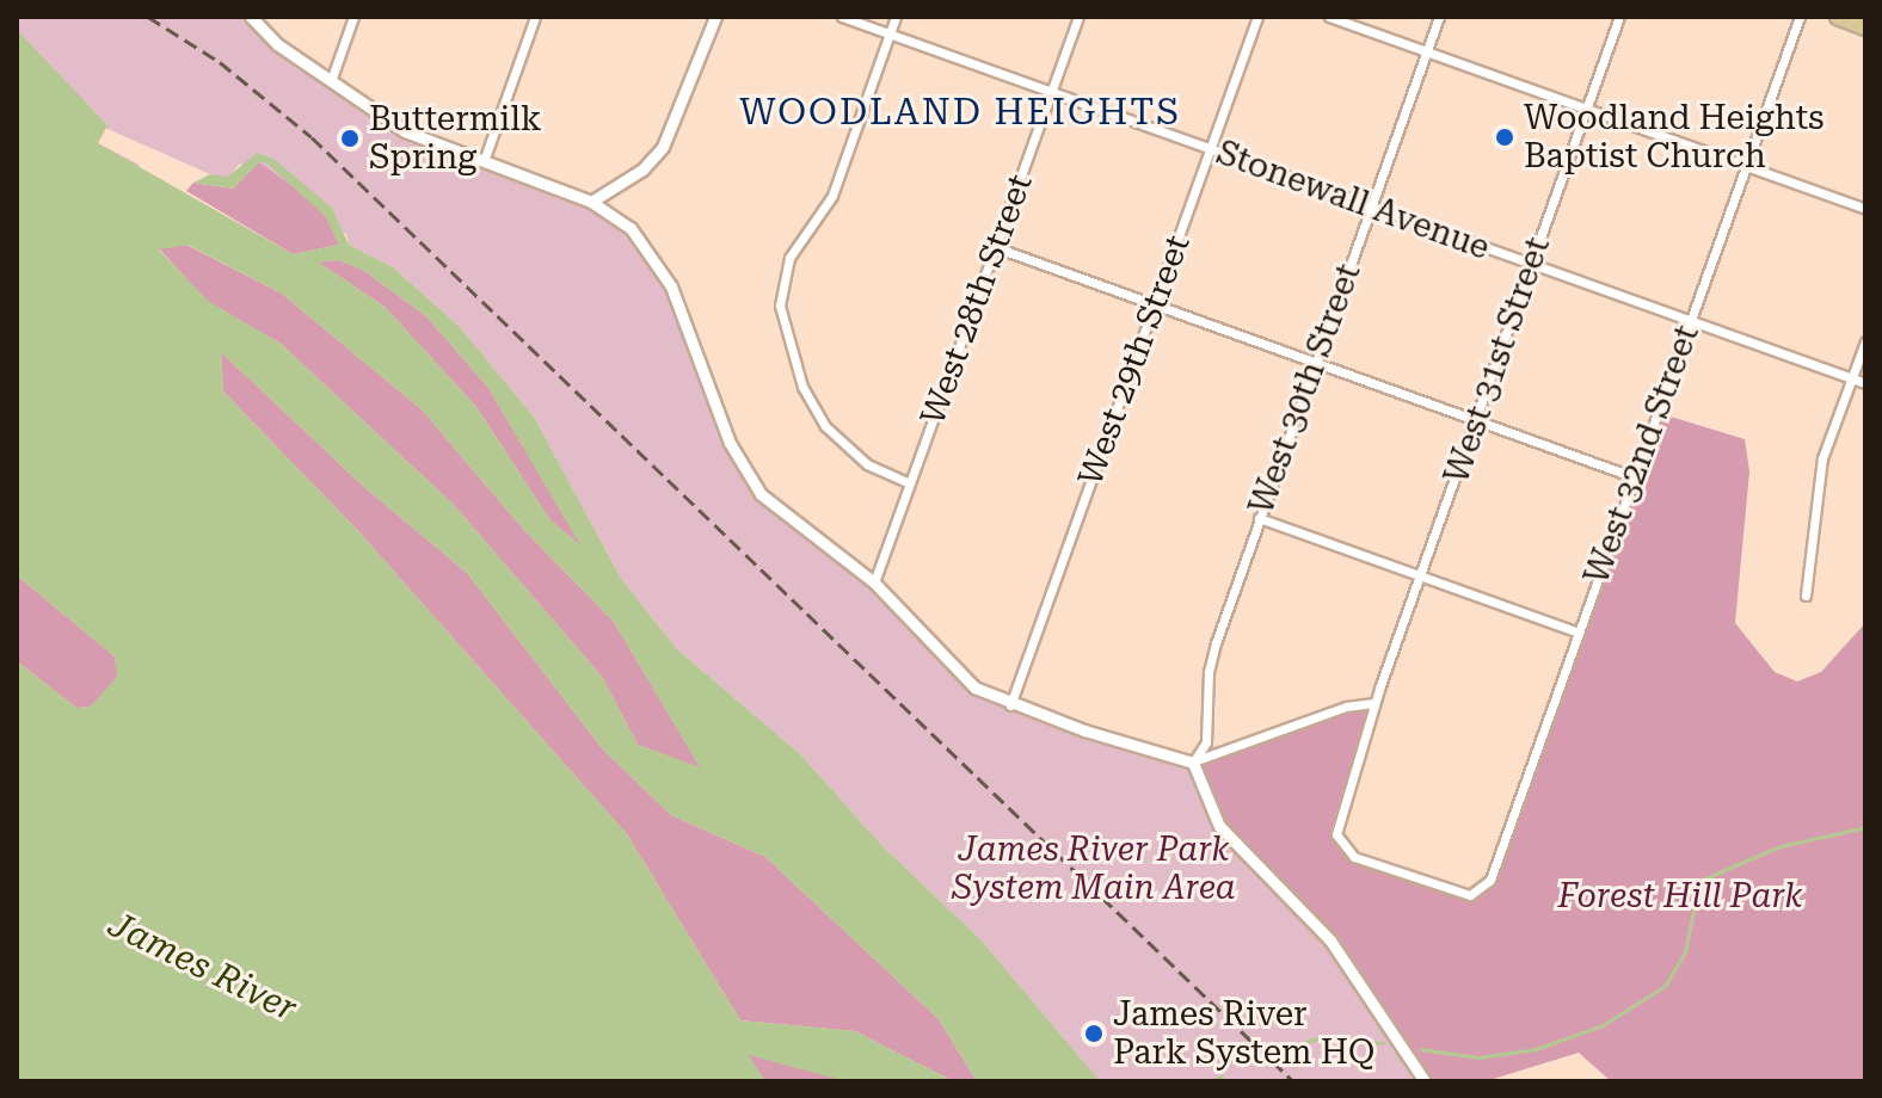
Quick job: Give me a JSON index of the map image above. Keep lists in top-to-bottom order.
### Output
{
  "streets": {
    "street": [
      "Stonewall Avenue",
      "West 28th Street",
      "West 29th Street",
      "West 31st Street",
      "West 30th Street",
      "West 32nd Street"
    ]
  },
  "crossings": [
    ["Stonewall Avenue", "West 28th Street"],
    ["Stonewall Avenue", "West 29th Street"],
    ["Stonewall Avenue", "West 31st Street"],
    ["Stonewall Avenue", "West 30th Street"],
    ["Stonewall Avenue", "West 32nd Street"],
    ["West 31st Street", "West 32nd Street"]
  ],
  "districts": ["WOODLAND HEIGHTS"],
  "water": ["James River"],
  "parks": ["James River Park System Main Area", "Forest Hill Park"],
  "places": ["Woodland Heights Baptist Church", "Buttermilk Spring", "James River Park System HQ"]
}
